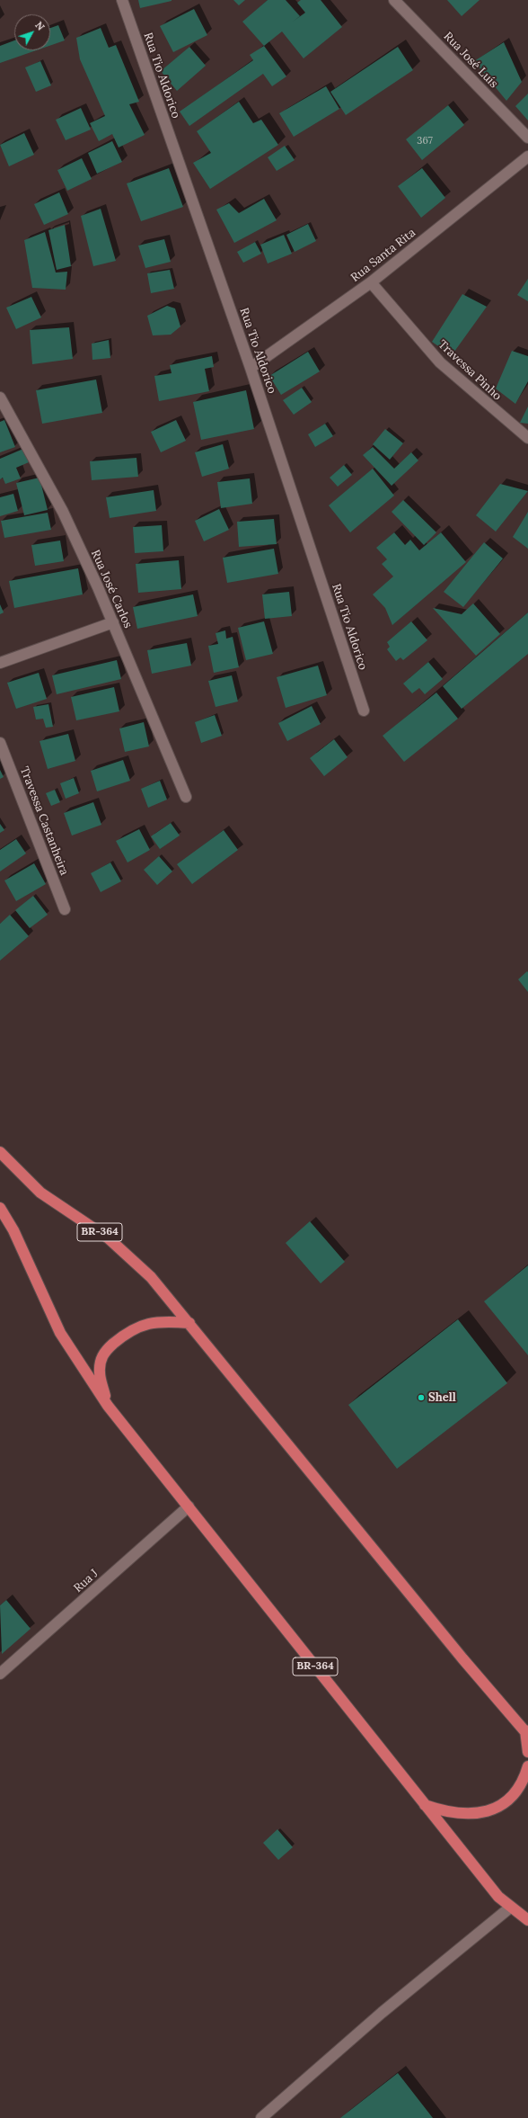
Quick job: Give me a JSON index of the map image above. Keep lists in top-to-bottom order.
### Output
{
  "streets": {
    "highway": ["BR-364"],
    "street": [
      "Rua José Luís",
      "Rua Tio Aldorico",
      "Rua Santa Rita",
      "Travessa Pinho",
      "Rua José Carlos",
      "Travessa Castanheira",
      "Rua J"
    ]
  },
  "crossings": [
    ["Rua Tio Aldorico", "Rua Santa Rita"],
    ["Rua Santa Rita", "Travessa Pinho"],
    ["BR-364", "Rua J"]
  ],
  "places": ["Shell"],
  "house_numbers": ["367"],
  "north": "top right"
}
